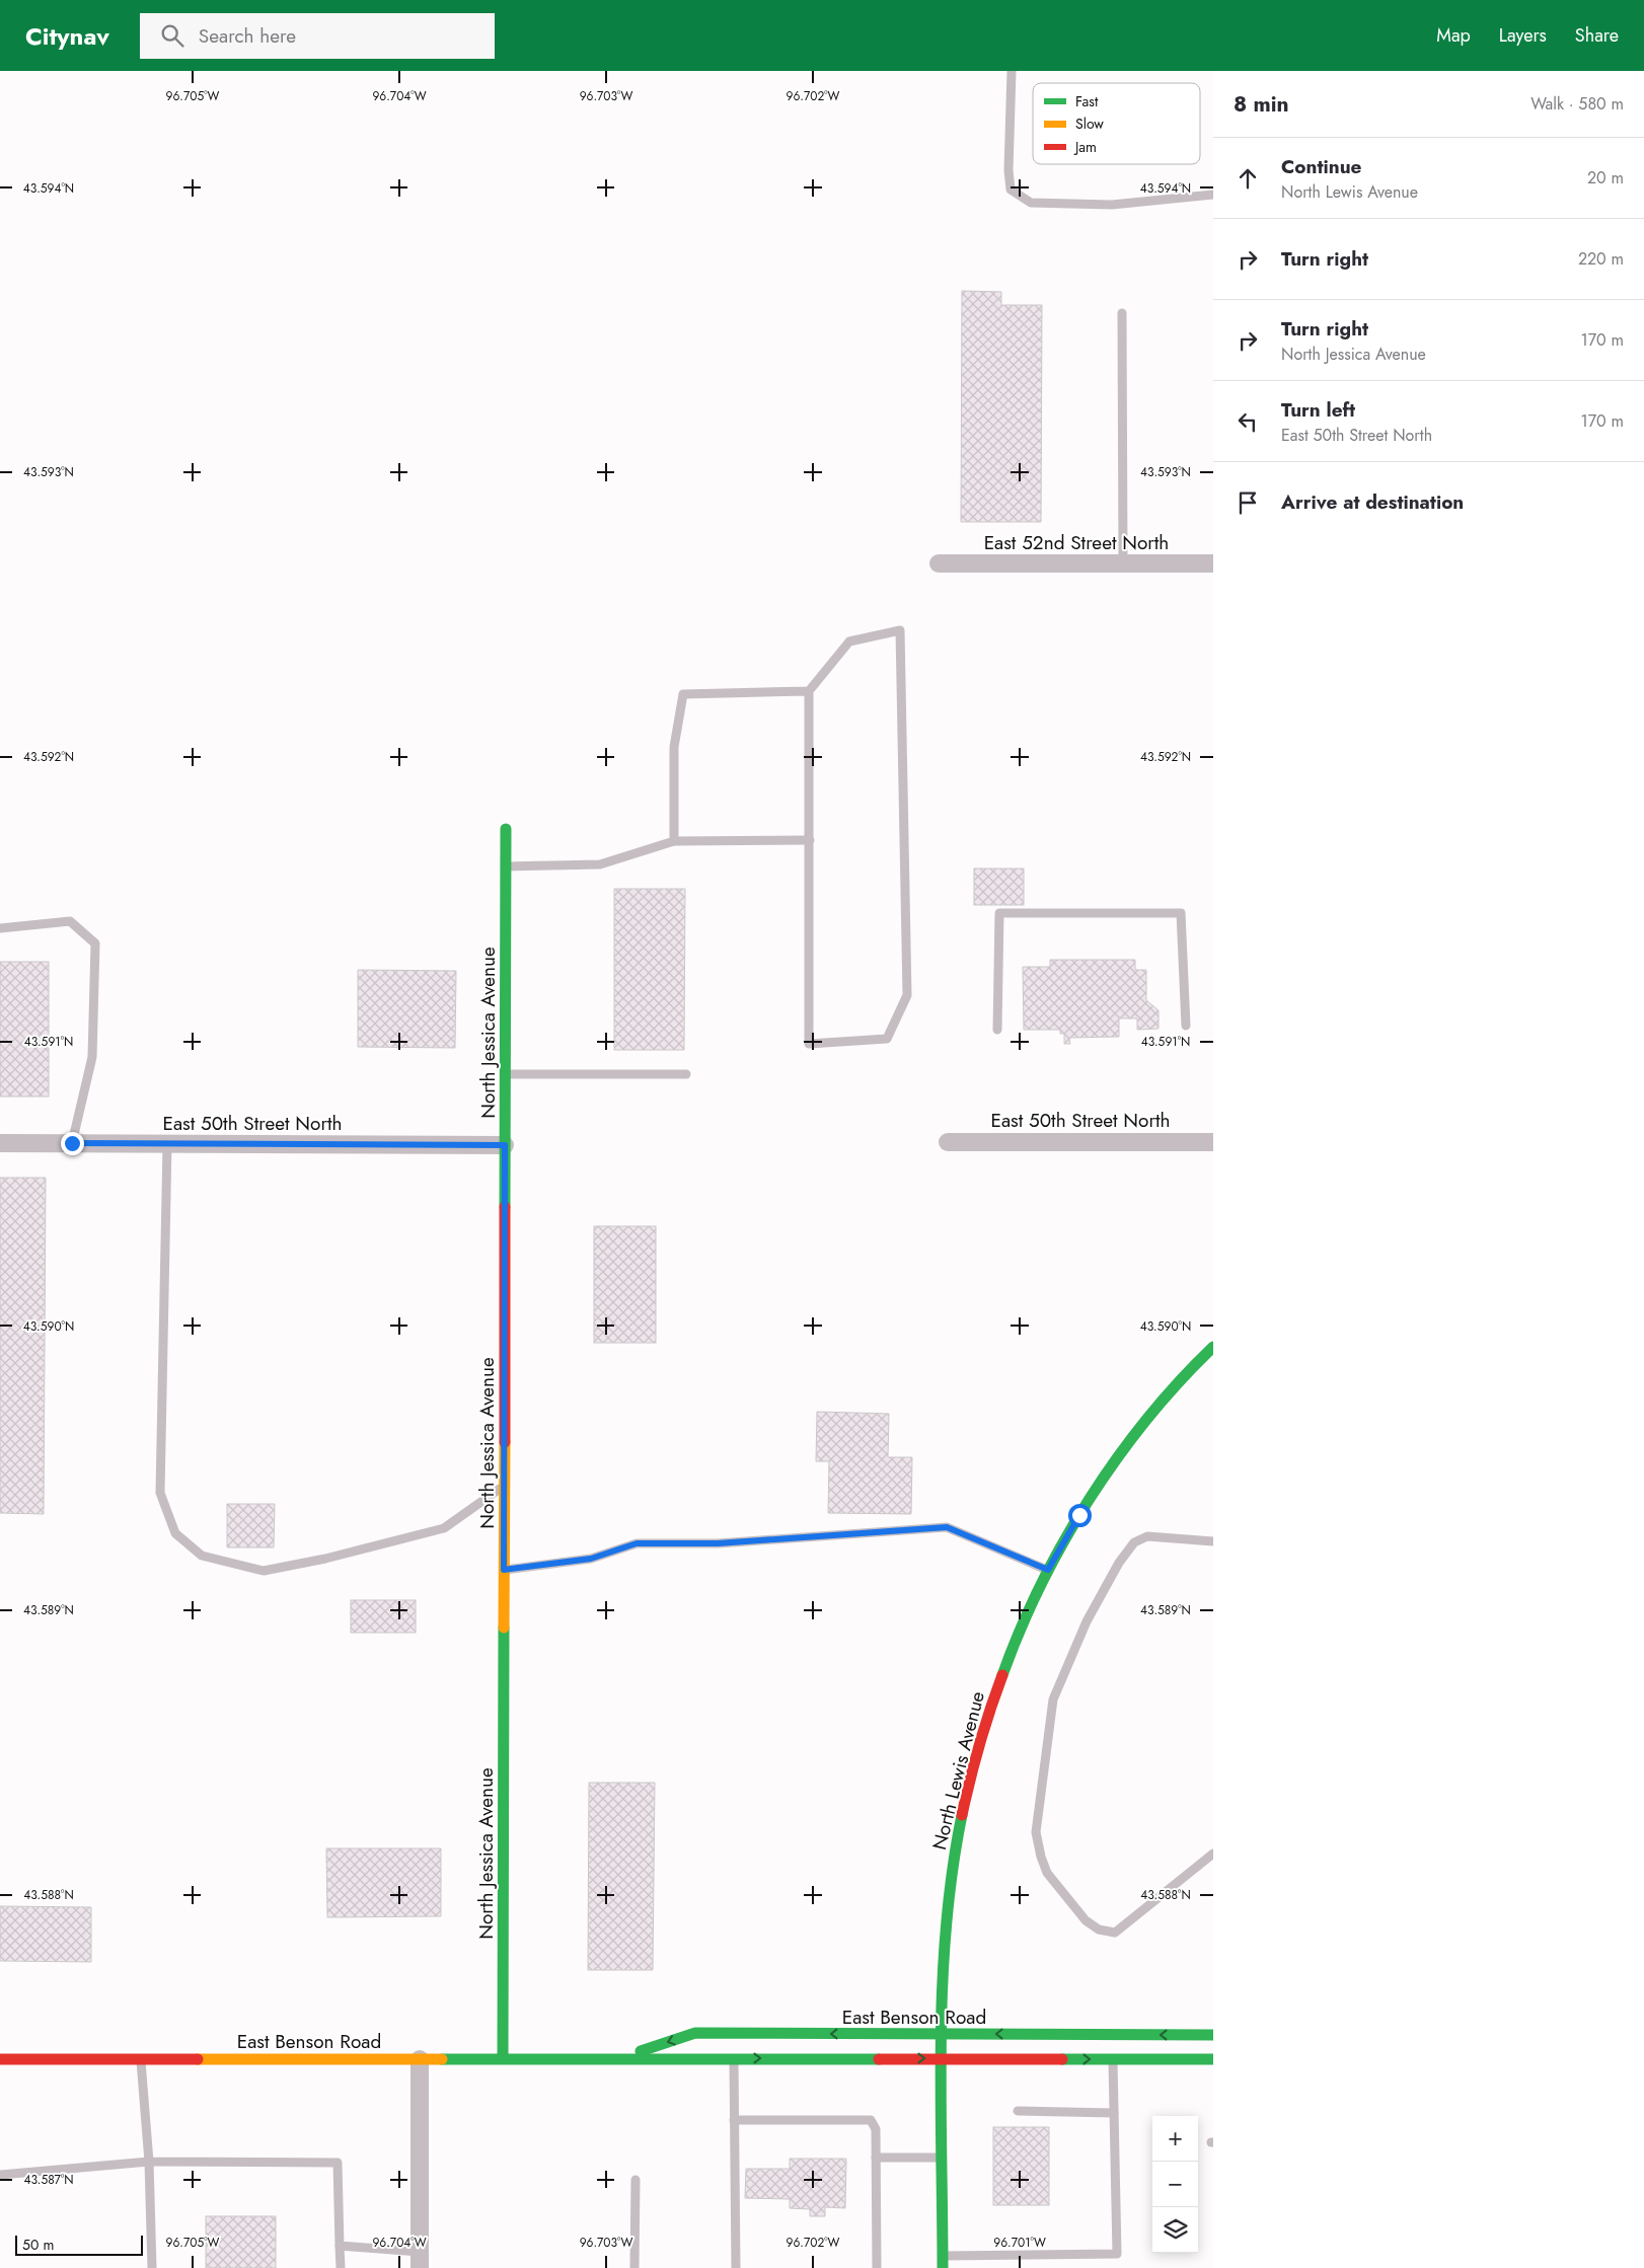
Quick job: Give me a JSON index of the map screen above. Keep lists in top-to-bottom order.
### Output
{
  "streets": {
    "street": [
      "East 52nd Street North",
      "North Jessica Avenue",
      "East 50th Street North",
      "North Lewis Avenue",
      "East Benson Road"
    ]
  },
  "crossings": [
    ["North Jessica Avenue", "East 50th Street North"],
    ["North Jessica Avenue", "East Benson Road"],
    ["North Lewis Avenue", "East Benson Road"]
  ],
  "legend": ["Fast", "Slow", "Jam"],
  "scale_bar": "50 m",
  "page": {
    "header": "Citynav",
    "search": "Search here",
    "nav": ["Map", "Layers", "Share"],
    "heading": ["8 min", "Walk · 580 m"],
    "list": [
      ["Continue", "North Lewis Avenue", "20 m"],
      ["Turn right", "220 m"],
      ["Turn right", "North Jessica Avenue", "170 m"],
      ["Turn left", "East 50th Street North", "170 m"],
      "Arrive at destination"
    ],
    "map_buttons": ["+", "−"],
    "scale": "50 m"
  },
  "coordinates": [
    "96.705°W",
    "96.704°W",
    "96.703°W",
    "96.702°W",
    "43.594°N",
    "43.593°N",
    "43.592°N",
    "43.591°N",
    "43.590°N",
    "43.589°N",
    "43.588°N",
    "43.587°N",
    "96.701°W"
  ]
}
